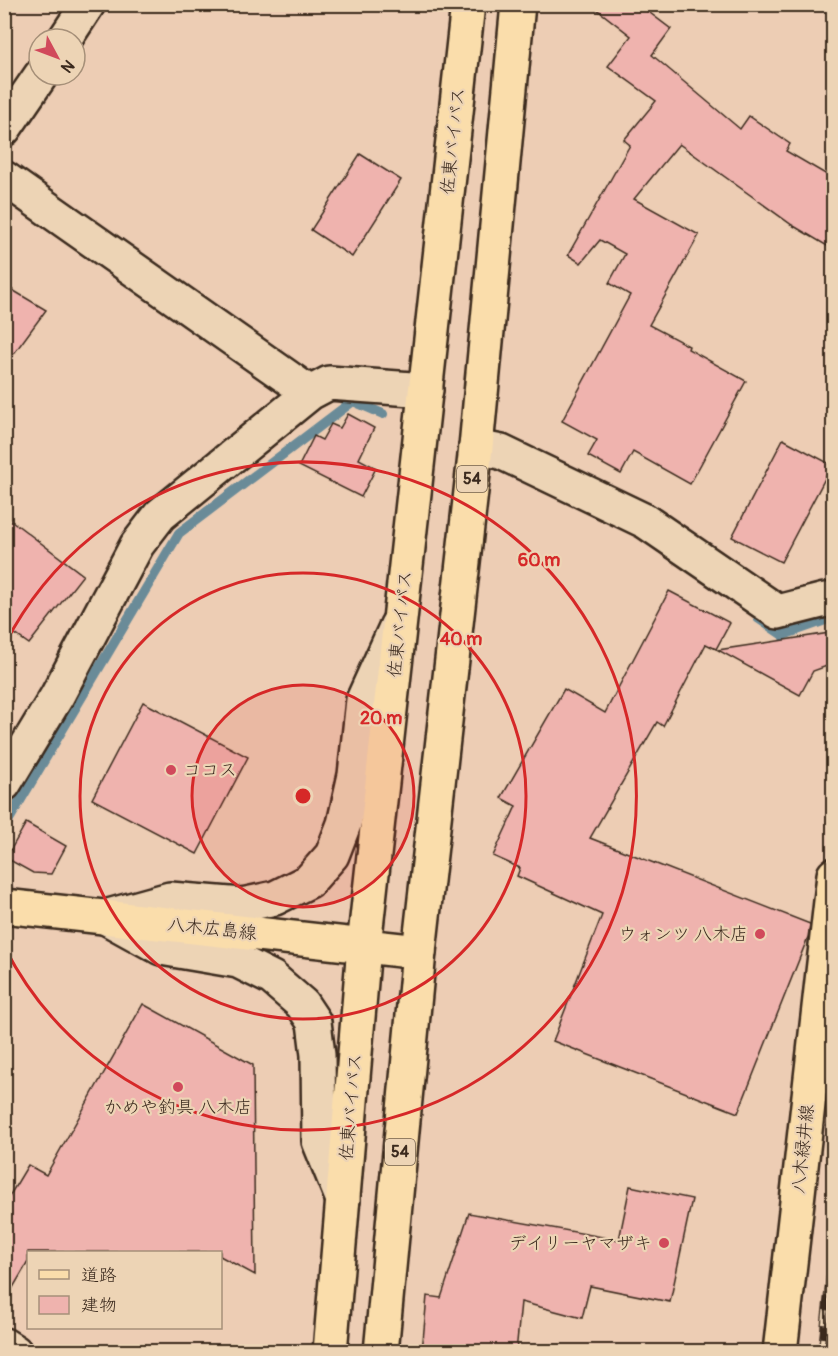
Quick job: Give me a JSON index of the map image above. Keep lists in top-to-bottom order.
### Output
{
  "streets": {
    "main road": [
      "佐東バイパス",
      "54",
      "八木広島線",
      "八木緑井線"
    ]
  },
  "crossings": [
    ["佐東バイパス", "八木広島線"],
    ["54", "八木広島線"]
  ],
  "places": [
    "ココス",
    "ウォンツ 八木店",
    "かめや釣具 八木店",
    "デイリーヤマザキ"
  ],
  "legend": ["道路", "建物"],
  "north": "bottom right",
  "rings": ["60 m", "40 m", "20 m"]
}
